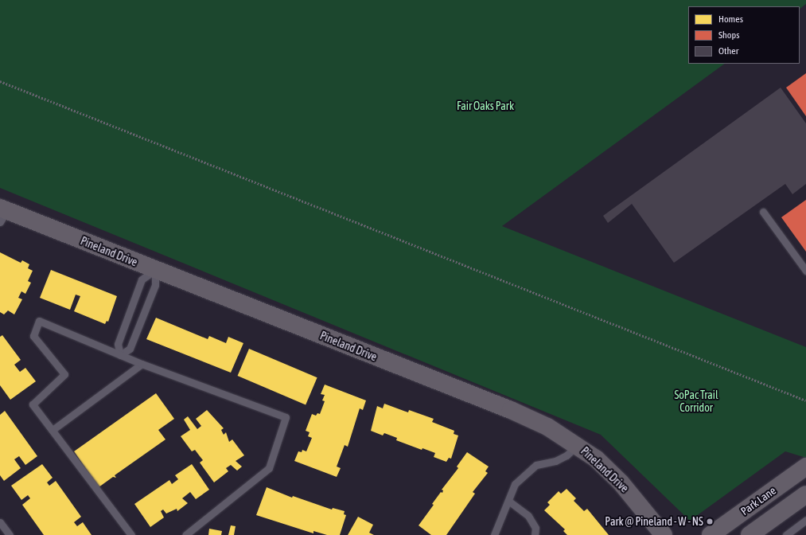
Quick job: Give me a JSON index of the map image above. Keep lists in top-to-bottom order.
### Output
{
  "streets": {
    "street": ["Pineland Drive", "Park Lane"]
  },
  "parks": ["Fair Oaks Park", "SoPac Trail Corridor"],
  "places": ["Park @ Pineland - W - NS"],
  "legend": ["Homes", "Shops", "Other"]
}
